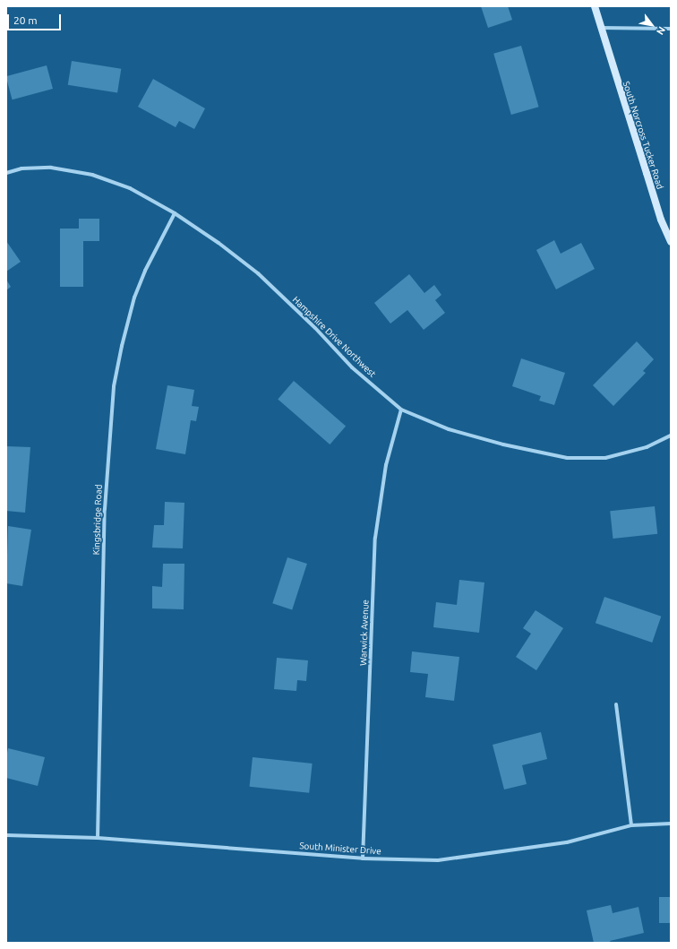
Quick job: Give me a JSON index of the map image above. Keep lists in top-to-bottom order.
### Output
{
  "streets": {
    "main road": ["South Norcross Tucker Road"],
    "street": [
      "Hampshire Drive Northwest",
      "Kingsbridge Road",
      "Warwick Avenue",
      "South Minister Drive"
    ]
  },
  "crossings": [
    ["Hampshire Drive Northwest", "Kingsbridge Road"],
    ["Hampshire Drive Northwest", "Warwick Avenue"],
    ["Kingsbridge Road", "South Minister Drive"],
    ["Warwick Avenue", "South Minister Drive"]
  ],
  "scale_bar": "20 m",
  "north": "bottom right"
}
